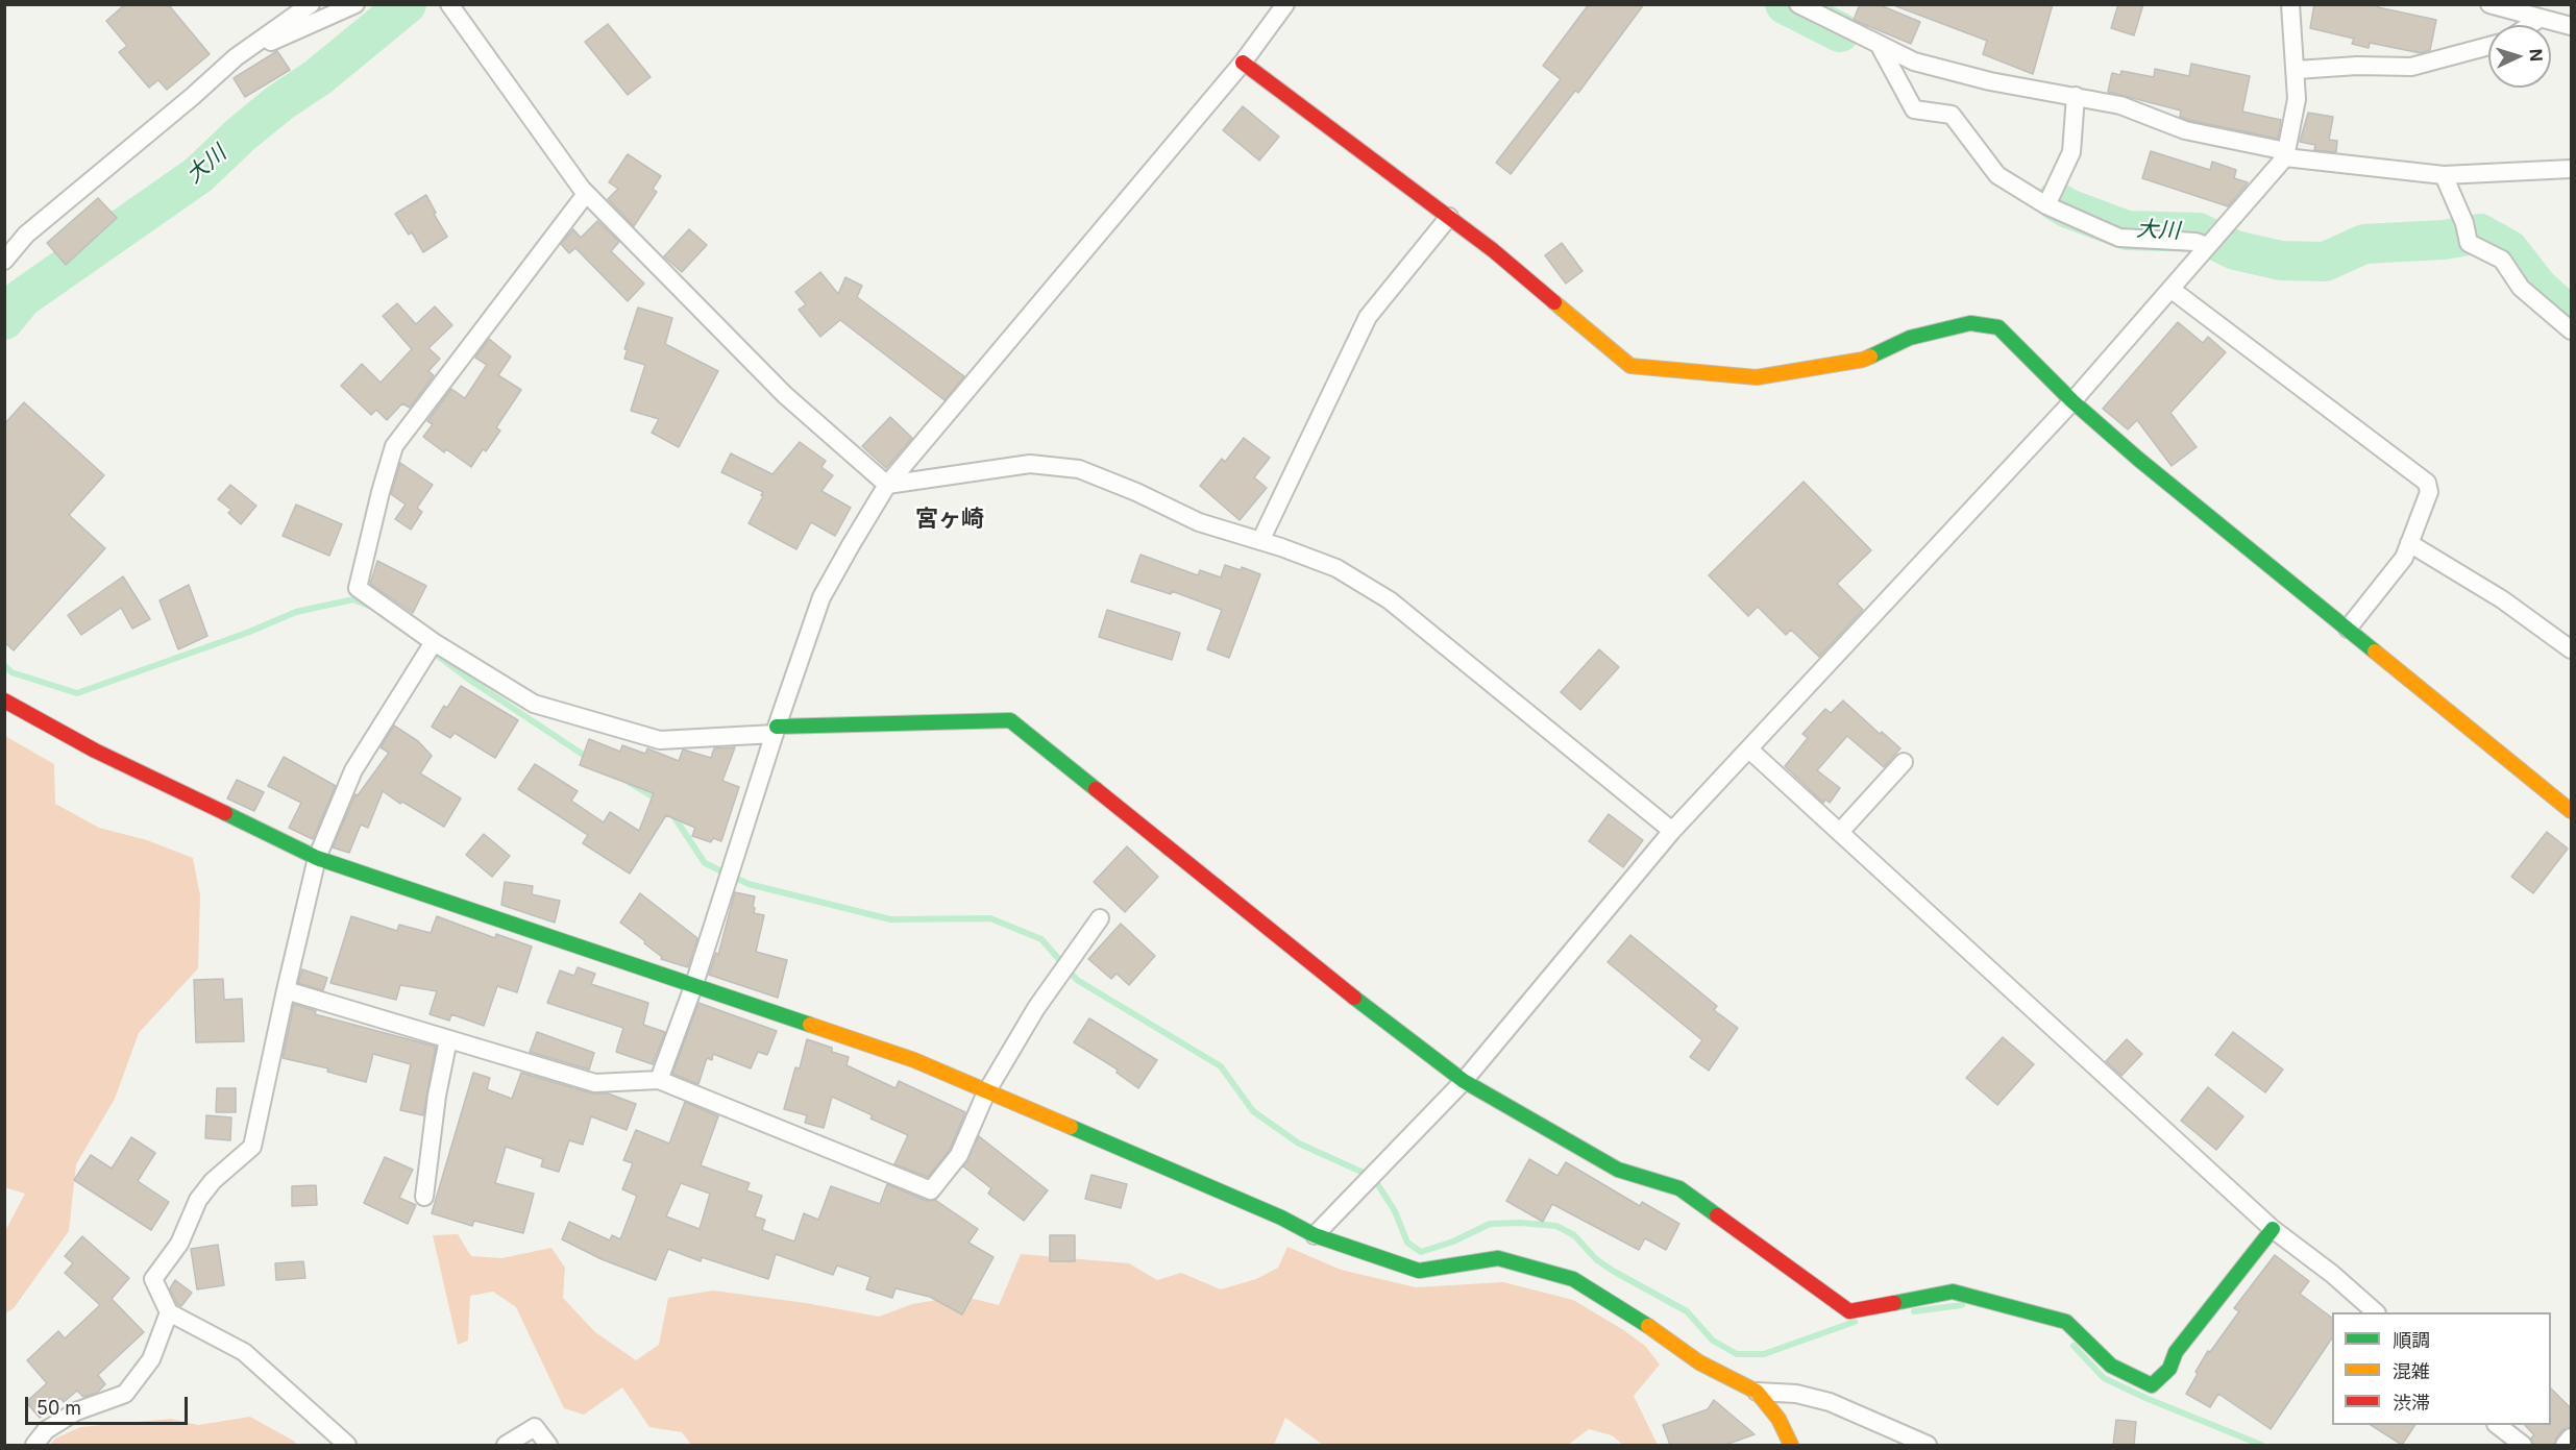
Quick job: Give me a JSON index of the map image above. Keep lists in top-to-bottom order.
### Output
{
  "districts": ["宮ヶ崎"],
  "water": ["大川"],
  "legend": ["順調", "混雑", "渋滞"],
  "scale_bar": "50 m",
  "north": "right"
}
